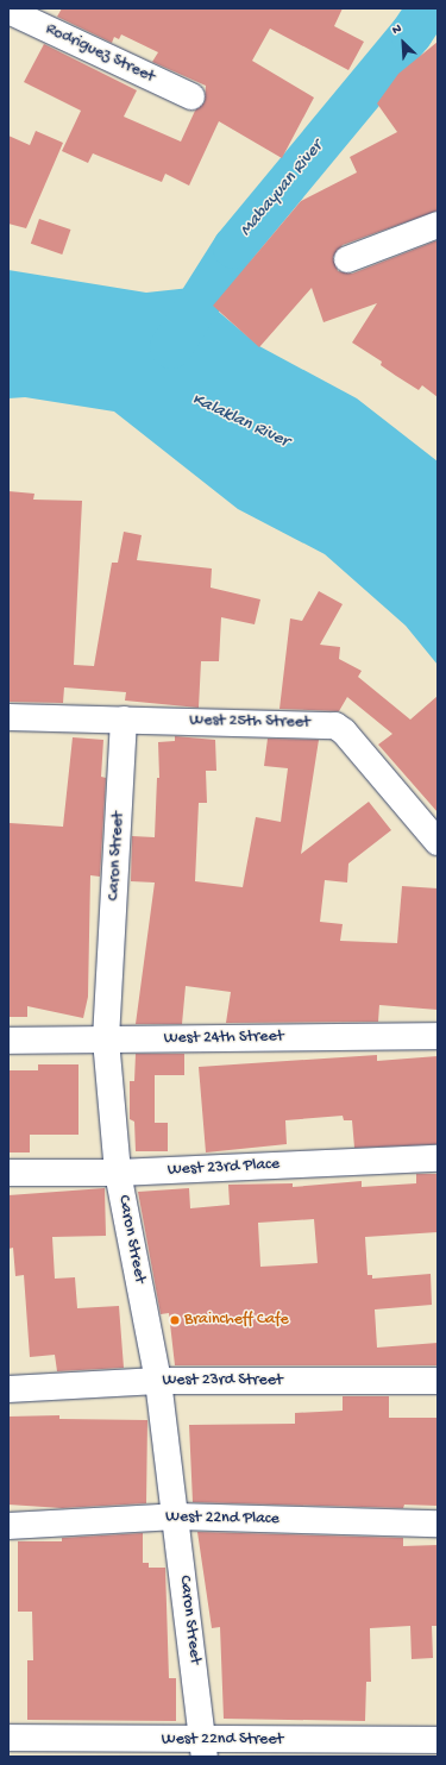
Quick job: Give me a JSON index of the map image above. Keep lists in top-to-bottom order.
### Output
{
  "streets": {
    "street": [
      "Rodriguez Street",
      "West 25th Street",
      "Caron Street",
      "West 24th Street",
      "West 23rd Place",
      "West 23rd Street",
      "West 22nd Place",
      "West 22nd Street"
    ]
  },
  "crossings": [
    ["West 25th Street", "Caron Street"],
    ["Caron Street", "West 24th Street"],
    ["Caron Street", "West 23rd Place"],
    ["Caron Street", "West 23rd Street"],
    ["Caron Street", "West 22nd Place"],
    ["Caron Street", "West 22nd Street"]
  ],
  "water": ["Mabayuan River", "Kalaklan River"],
  "places": ["Braincheff Cafe"],
  "north": "top left"
}
